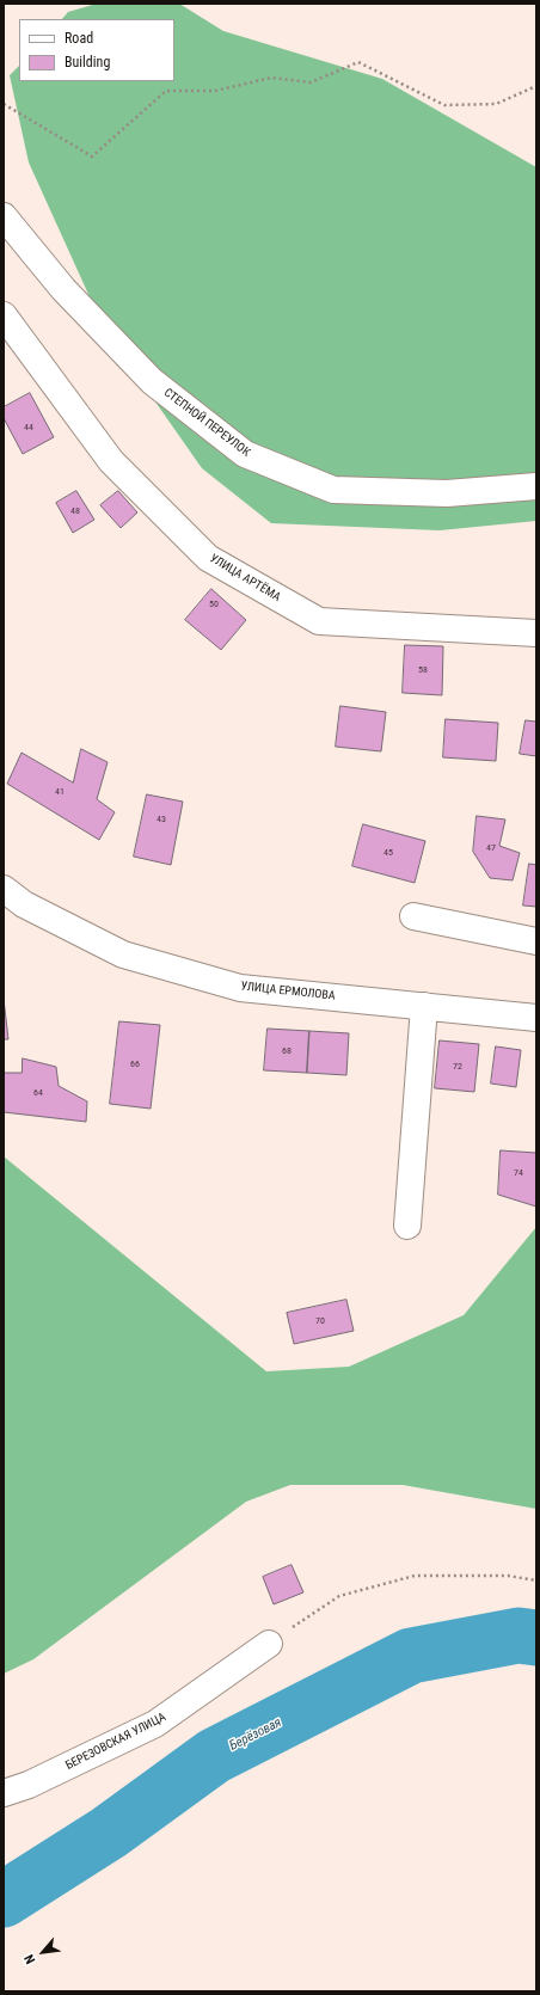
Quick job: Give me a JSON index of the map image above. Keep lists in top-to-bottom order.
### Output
{
  "streets": {
    "street": [
      "СТЕПНОЙ ПЕРЕУЛОК",
      "УЛИЦА АРТЁМА",
      "УЛИЦА ЕРМОЛОВА",
      "БЕРЕЗОВСКАЯ УЛИЦА"
    ]
  },
  "water": ["Берёзовая"],
  "house_numbers": [
    "44",
    "48",
    "50",
    "58",
    "41",
    "43",
    "47",
    "45",
    "68",
    "66",
    "72",
    "64",
    "74",
    "70"
  ],
  "legend": ["Road", "Building"],
  "north": "bottom left"
}
